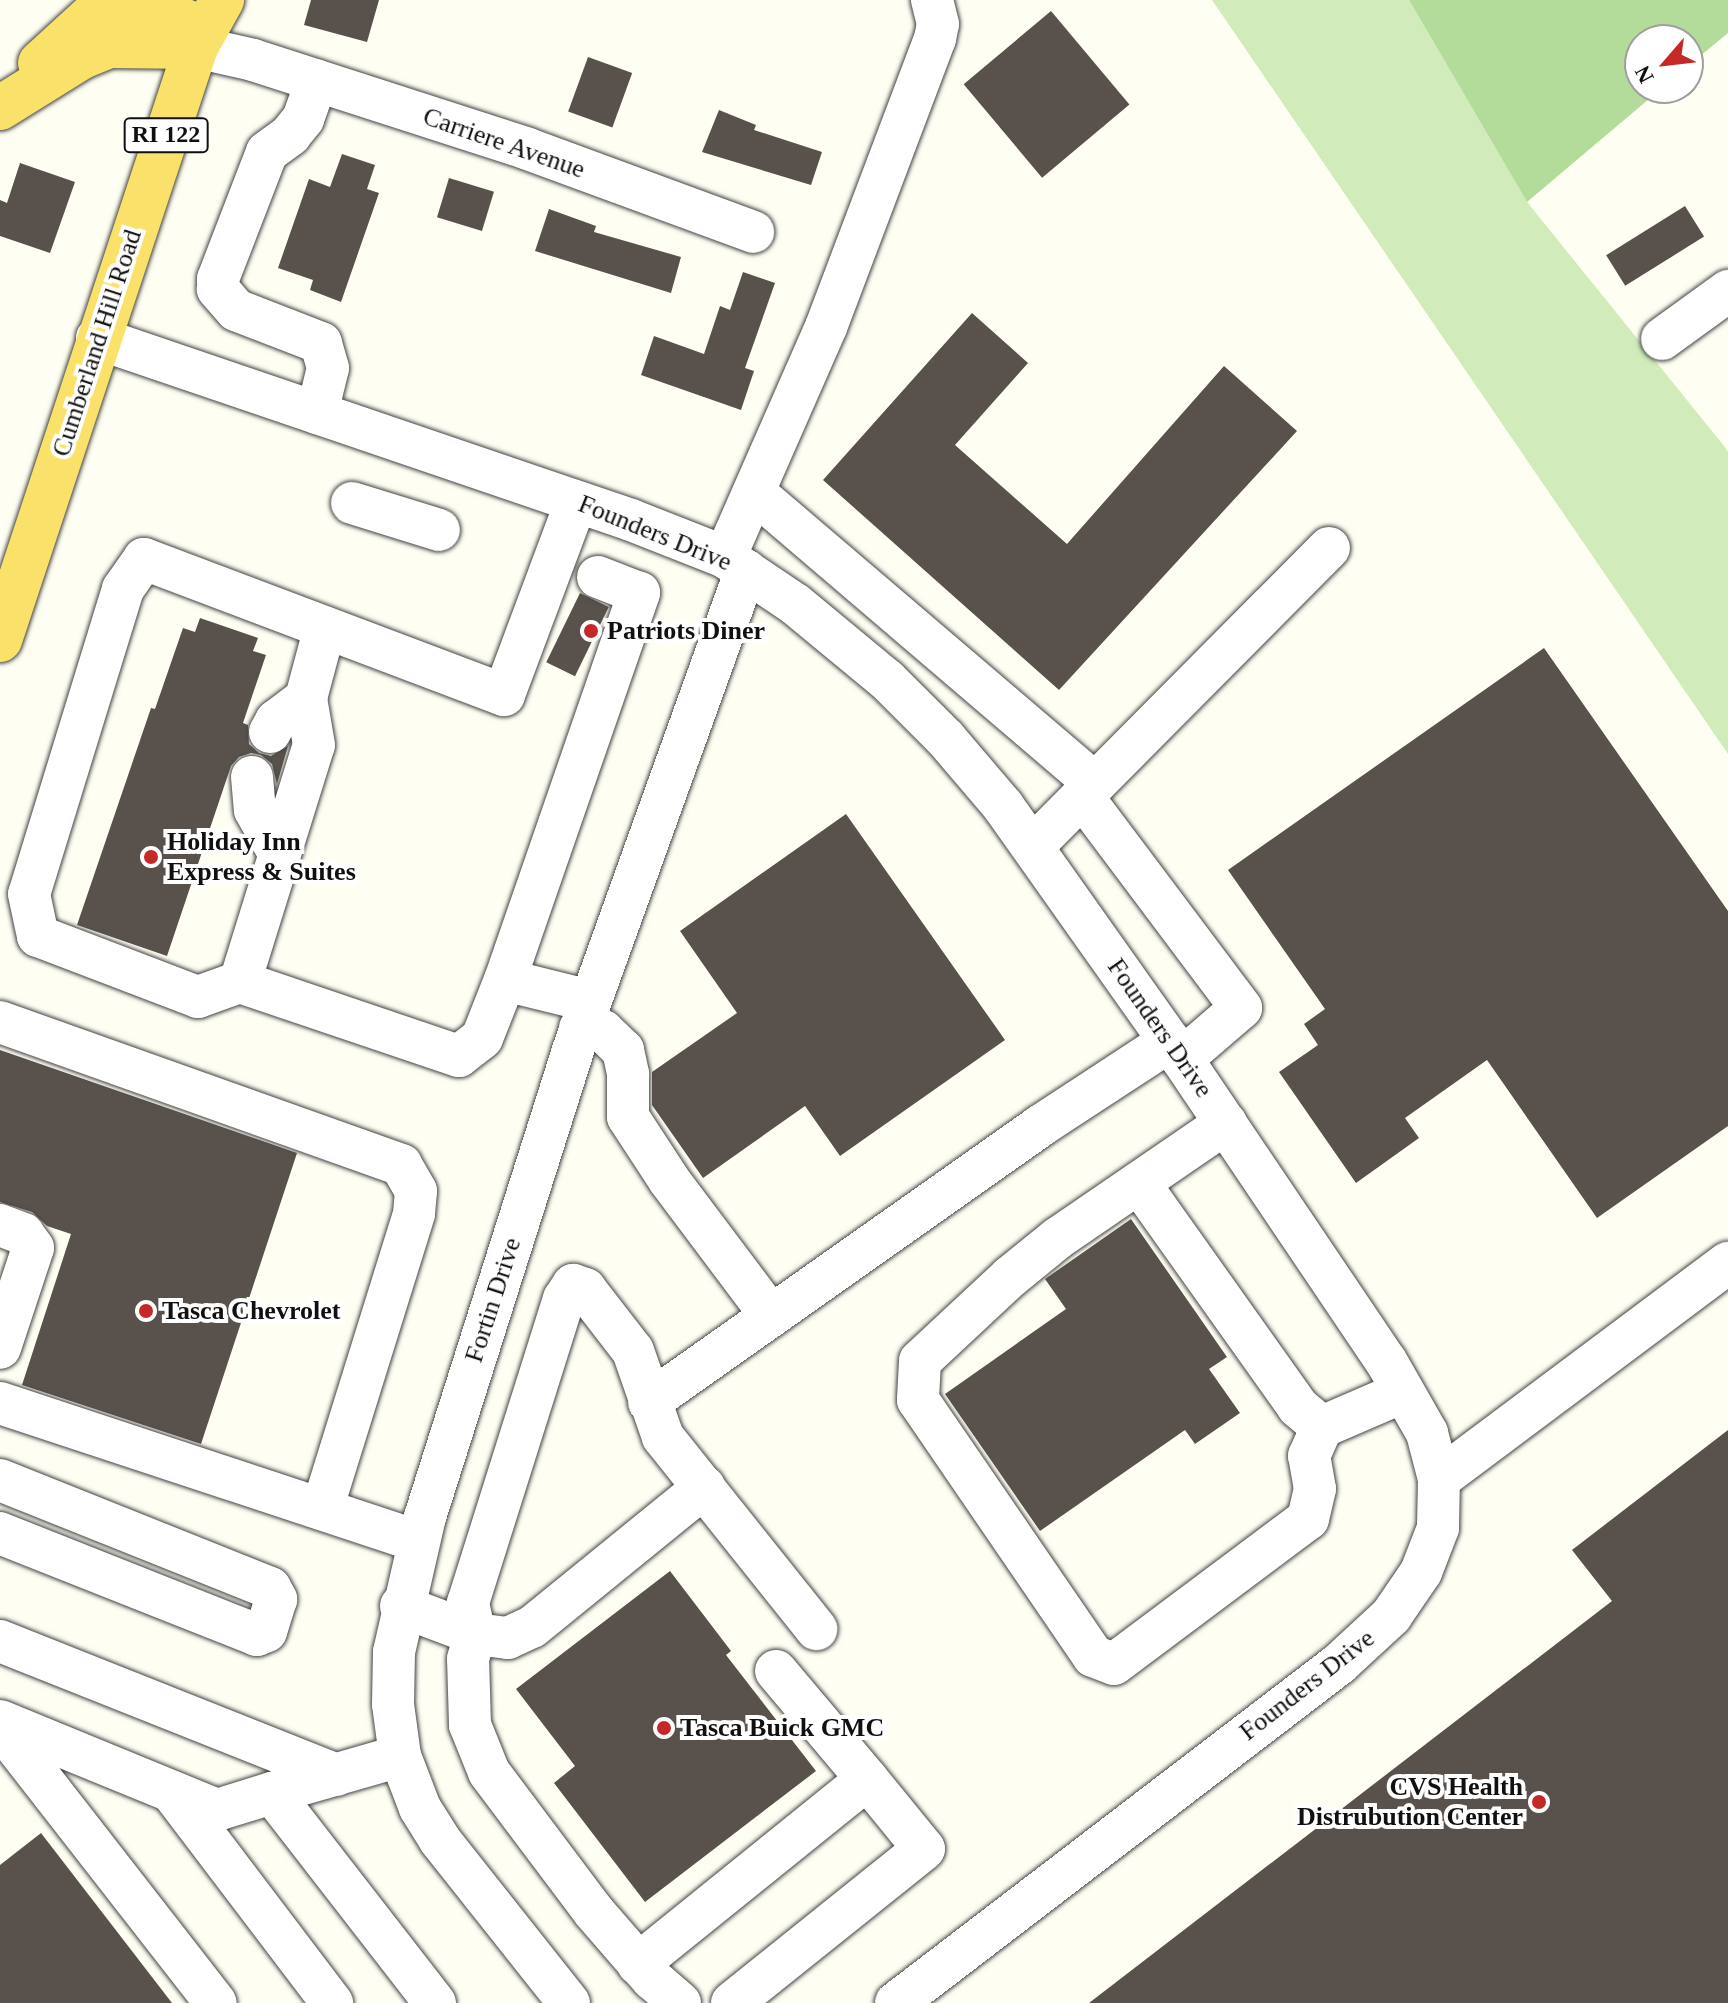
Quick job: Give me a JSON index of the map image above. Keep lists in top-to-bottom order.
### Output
{
  "streets": {
    "main road": ["RI 122", "Cumberland Hill Road"],
    "street": ["Carriere Avenue", "Founders Drive", "Fortin Drive"]
  },
  "crossings": [
    ["Carriere Avenue", "Cumberland Hill Road"],
    ["Cumberland Hill Road", "Founders Drive"],
    ["Founders Drive", "Fortin Drive"]
  ],
  "places": [
    "Patriots Diner",
    "Holiday Inn Express & Suites",
    "Tasca Chevrolet",
    "Tasca Buick GMC",
    "CVS Health Distrubution Center"
  ],
  "north": "bottom left"
}
